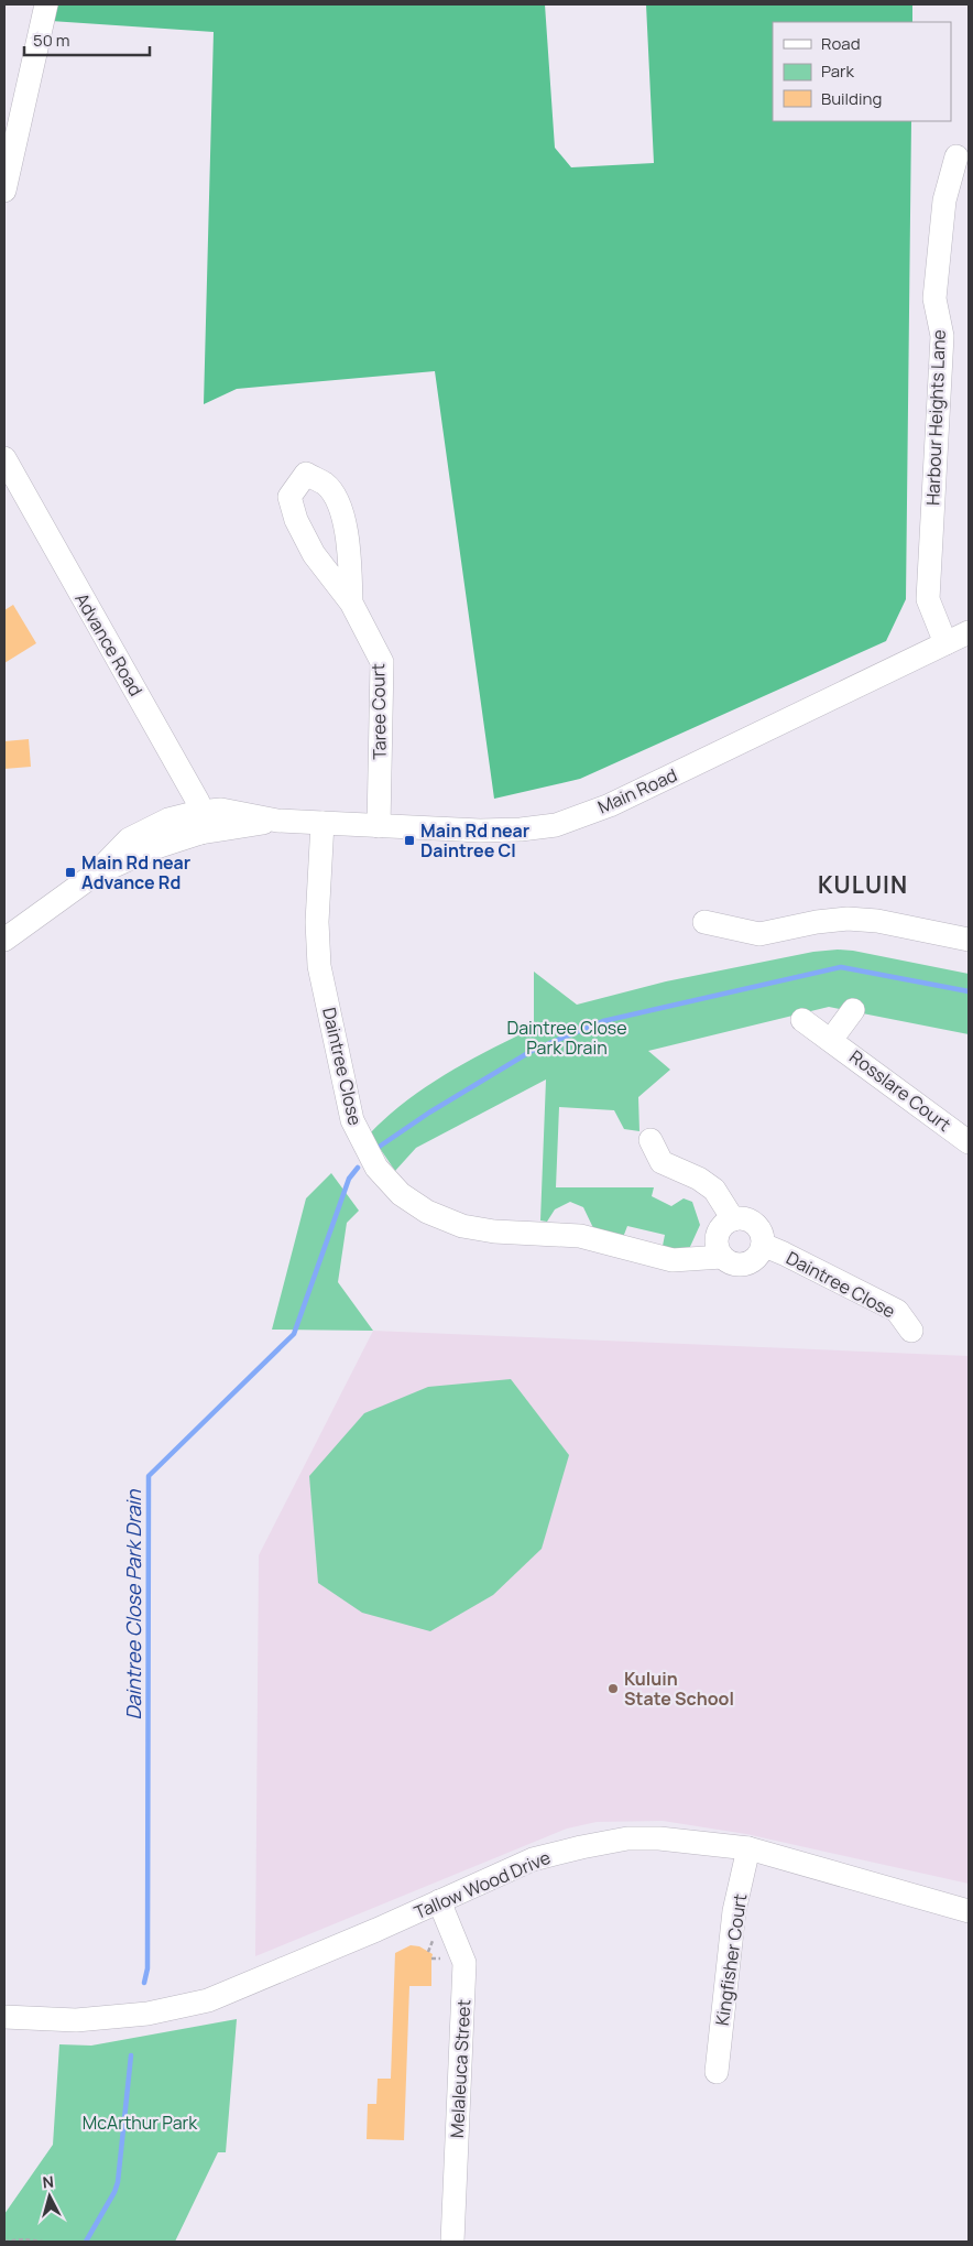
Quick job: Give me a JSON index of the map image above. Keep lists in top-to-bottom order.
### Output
{
  "streets": {
    "street": [
      "Harbour Heights Lane",
      "Advance Road",
      "Taree Court",
      "Main Road",
      "Daintree Close",
      "Rosslare Court",
      "Tallow Wood Drive",
      "Kingfisher Court",
      "Melaleuca Street"
    ]
  },
  "crossings": [
    ["Harbour Heights Lane", "Main Road"],
    ["Advance Road", "Main Road"],
    ["Taree Court", "Main Road"],
    ["Main Road", "Daintree Close"],
    ["Tallow Wood Drive", "Kingfisher Court"],
    ["Tallow Wood Drive", "Melaleuca Street"]
  ],
  "districts": ["KULUIN"],
  "water": ["Daintree Close Park Drain"],
  "parks": ["Daintree Close Park Drain", "McArthur Park"],
  "places": {
    "transit": ["Main Rd near Daintree Cl", "Main Rd near Advance Rd"],
    "other": ["Kuluin State School"]
  },
  "legend": ["Road", "Park", "Building"],
  "scale_bar": "50 m",
  "north": "top"
}
